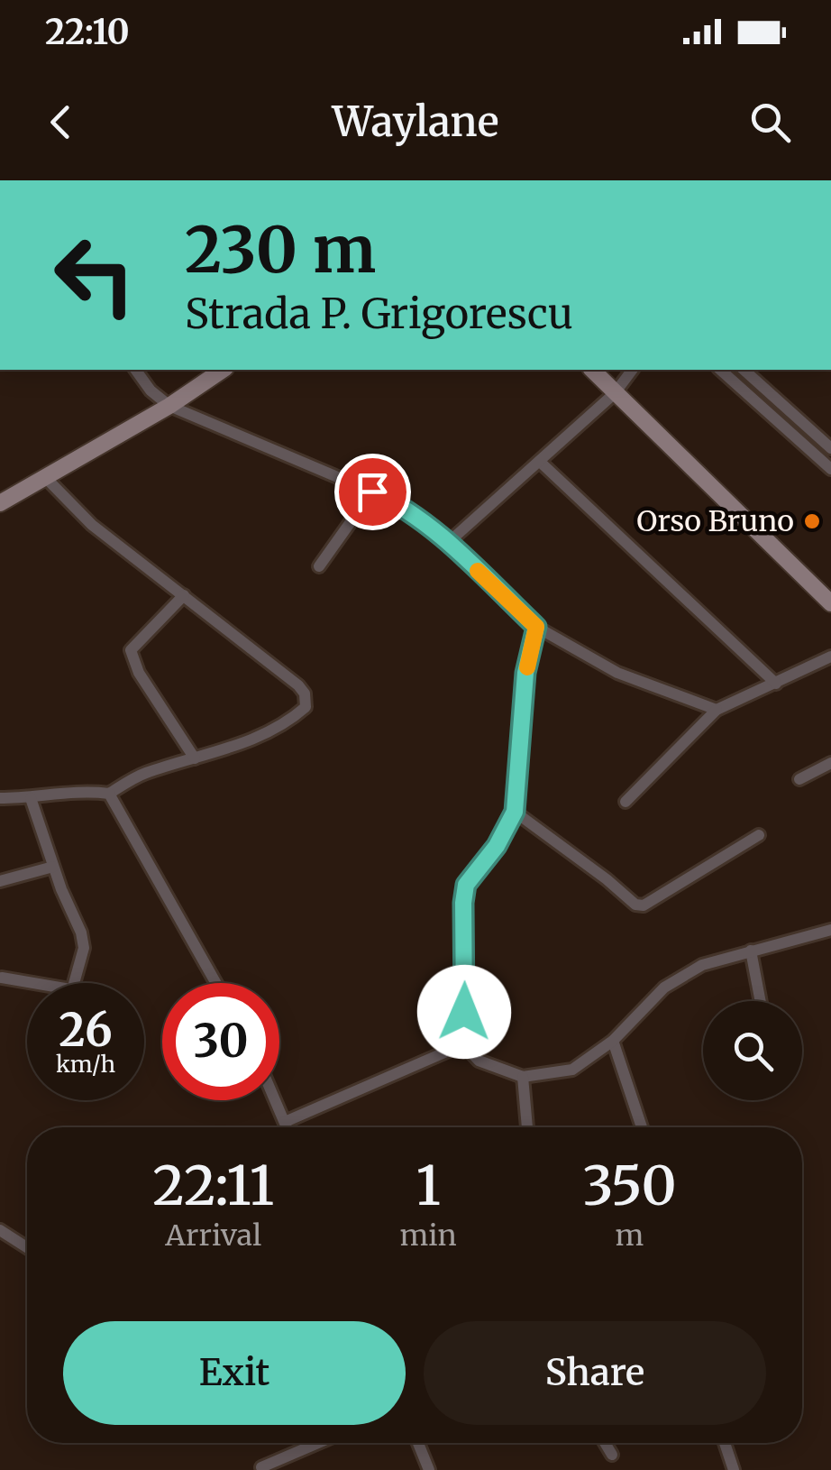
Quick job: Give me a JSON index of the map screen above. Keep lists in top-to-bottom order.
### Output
{
  "places": ["Orso Bruno"],
  "page": {
    "status": "22:10",
    "header": "Waylane",
    "turn": ["230 m", "Strada P. Grigorescu"],
    "speed": "26 km/h",
    "limit": "30",
    "eta": [
      "22:11",
      "Arrival",
      "1",
      "min",
      "350",
      "m"
    ],
    "buttons": ["Exit", "Share"]
  }
}
